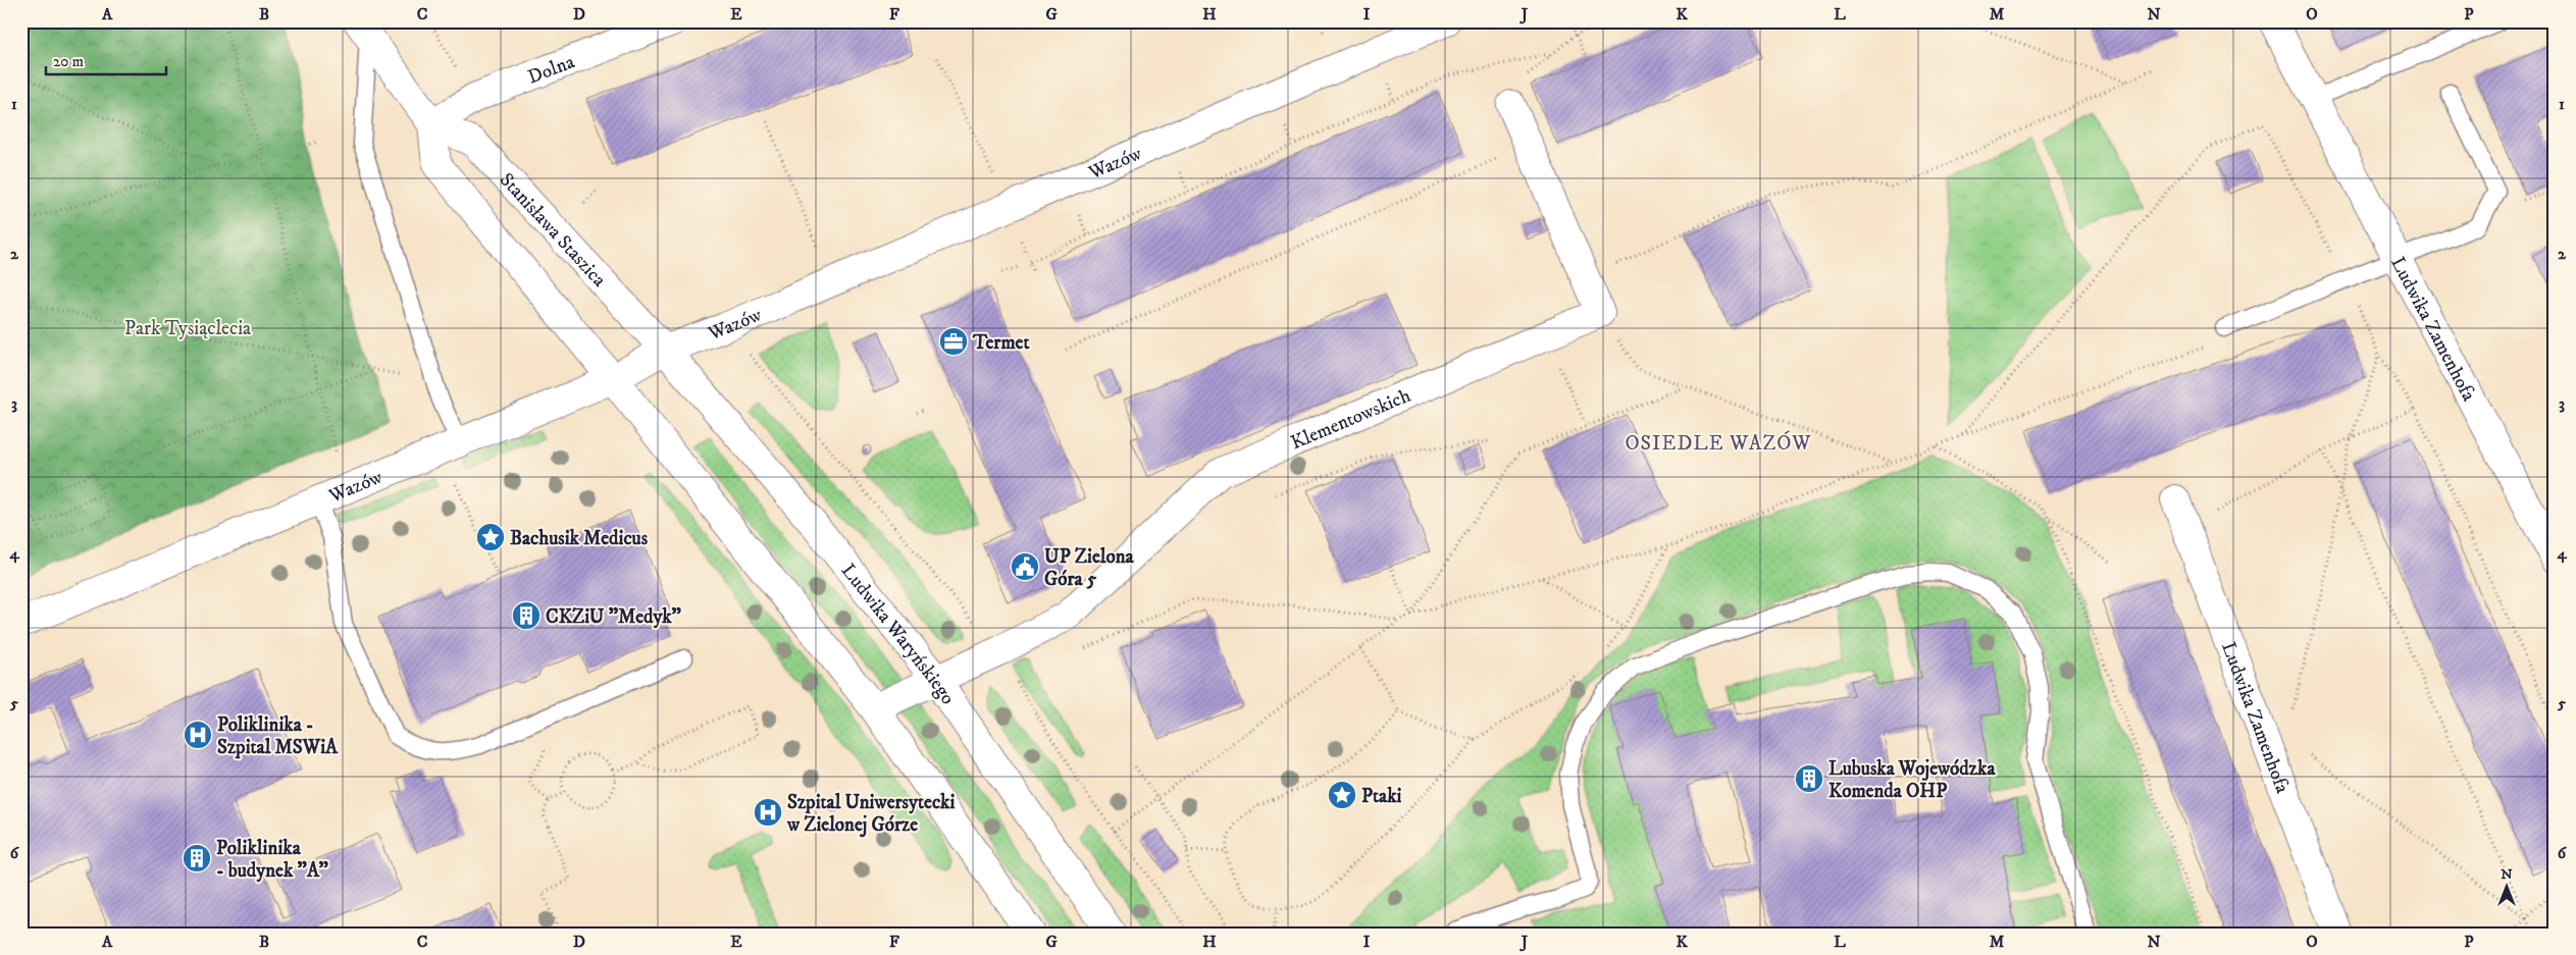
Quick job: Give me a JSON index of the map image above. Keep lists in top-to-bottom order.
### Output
{
  "streets": {
    "street": [
      "Dolna",
      "Wazów",
      "Stanisława Staszica",
      "Ludwika Zamenhofa",
      "Klementowskich",
      "Ludwika Waryńskiego"
    ]
  },
  "crossings": [
    ["Dolna", "Stanisława Staszica"],
    ["Wazów", "Stanisława Staszica"],
    ["Wazów", "Ludwika Waryńskiego"],
    ["Stanisława Staszica", "Ludwika Waryńskiego"],
    ["Klementowskich", "Ludwika Waryńskiego"]
  ],
  "districts": ["OSIEDLE WAZÓW"],
  "parks": ["Park Tysiąclecia"],
  "places": {
    "office": ["Termet"],
    "place": ["Bachusik Medicus", "Ptaki"],
    "public building": ["UP Zielona Góra 5"],
    "building": ["CKZiU \"Medyk\"", "Lubuska Wojewódzka Komenda OHP", "Poliklinika - budynek \"A\""],
    "hospital": ["Poliklinika - Szpital MSWiA", "Szpital Uniwersytecki w Zielonej Górze"]
  },
  "scale_bar": "20 m",
  "north": "top",
  "grid": {
    "columns": [
      "A",
      "B",
      "C",
      "D",
      "E",
      "F",
      "G",
      "H",
      "I",
      "J",
      "K",
      "L",
      "M",
      "N",
      "O",
      "P"
    ],
    "rows": [
      "1",
      "2",
      "3",
      "4",
      "5",
      "6"
    ]
  }
}
